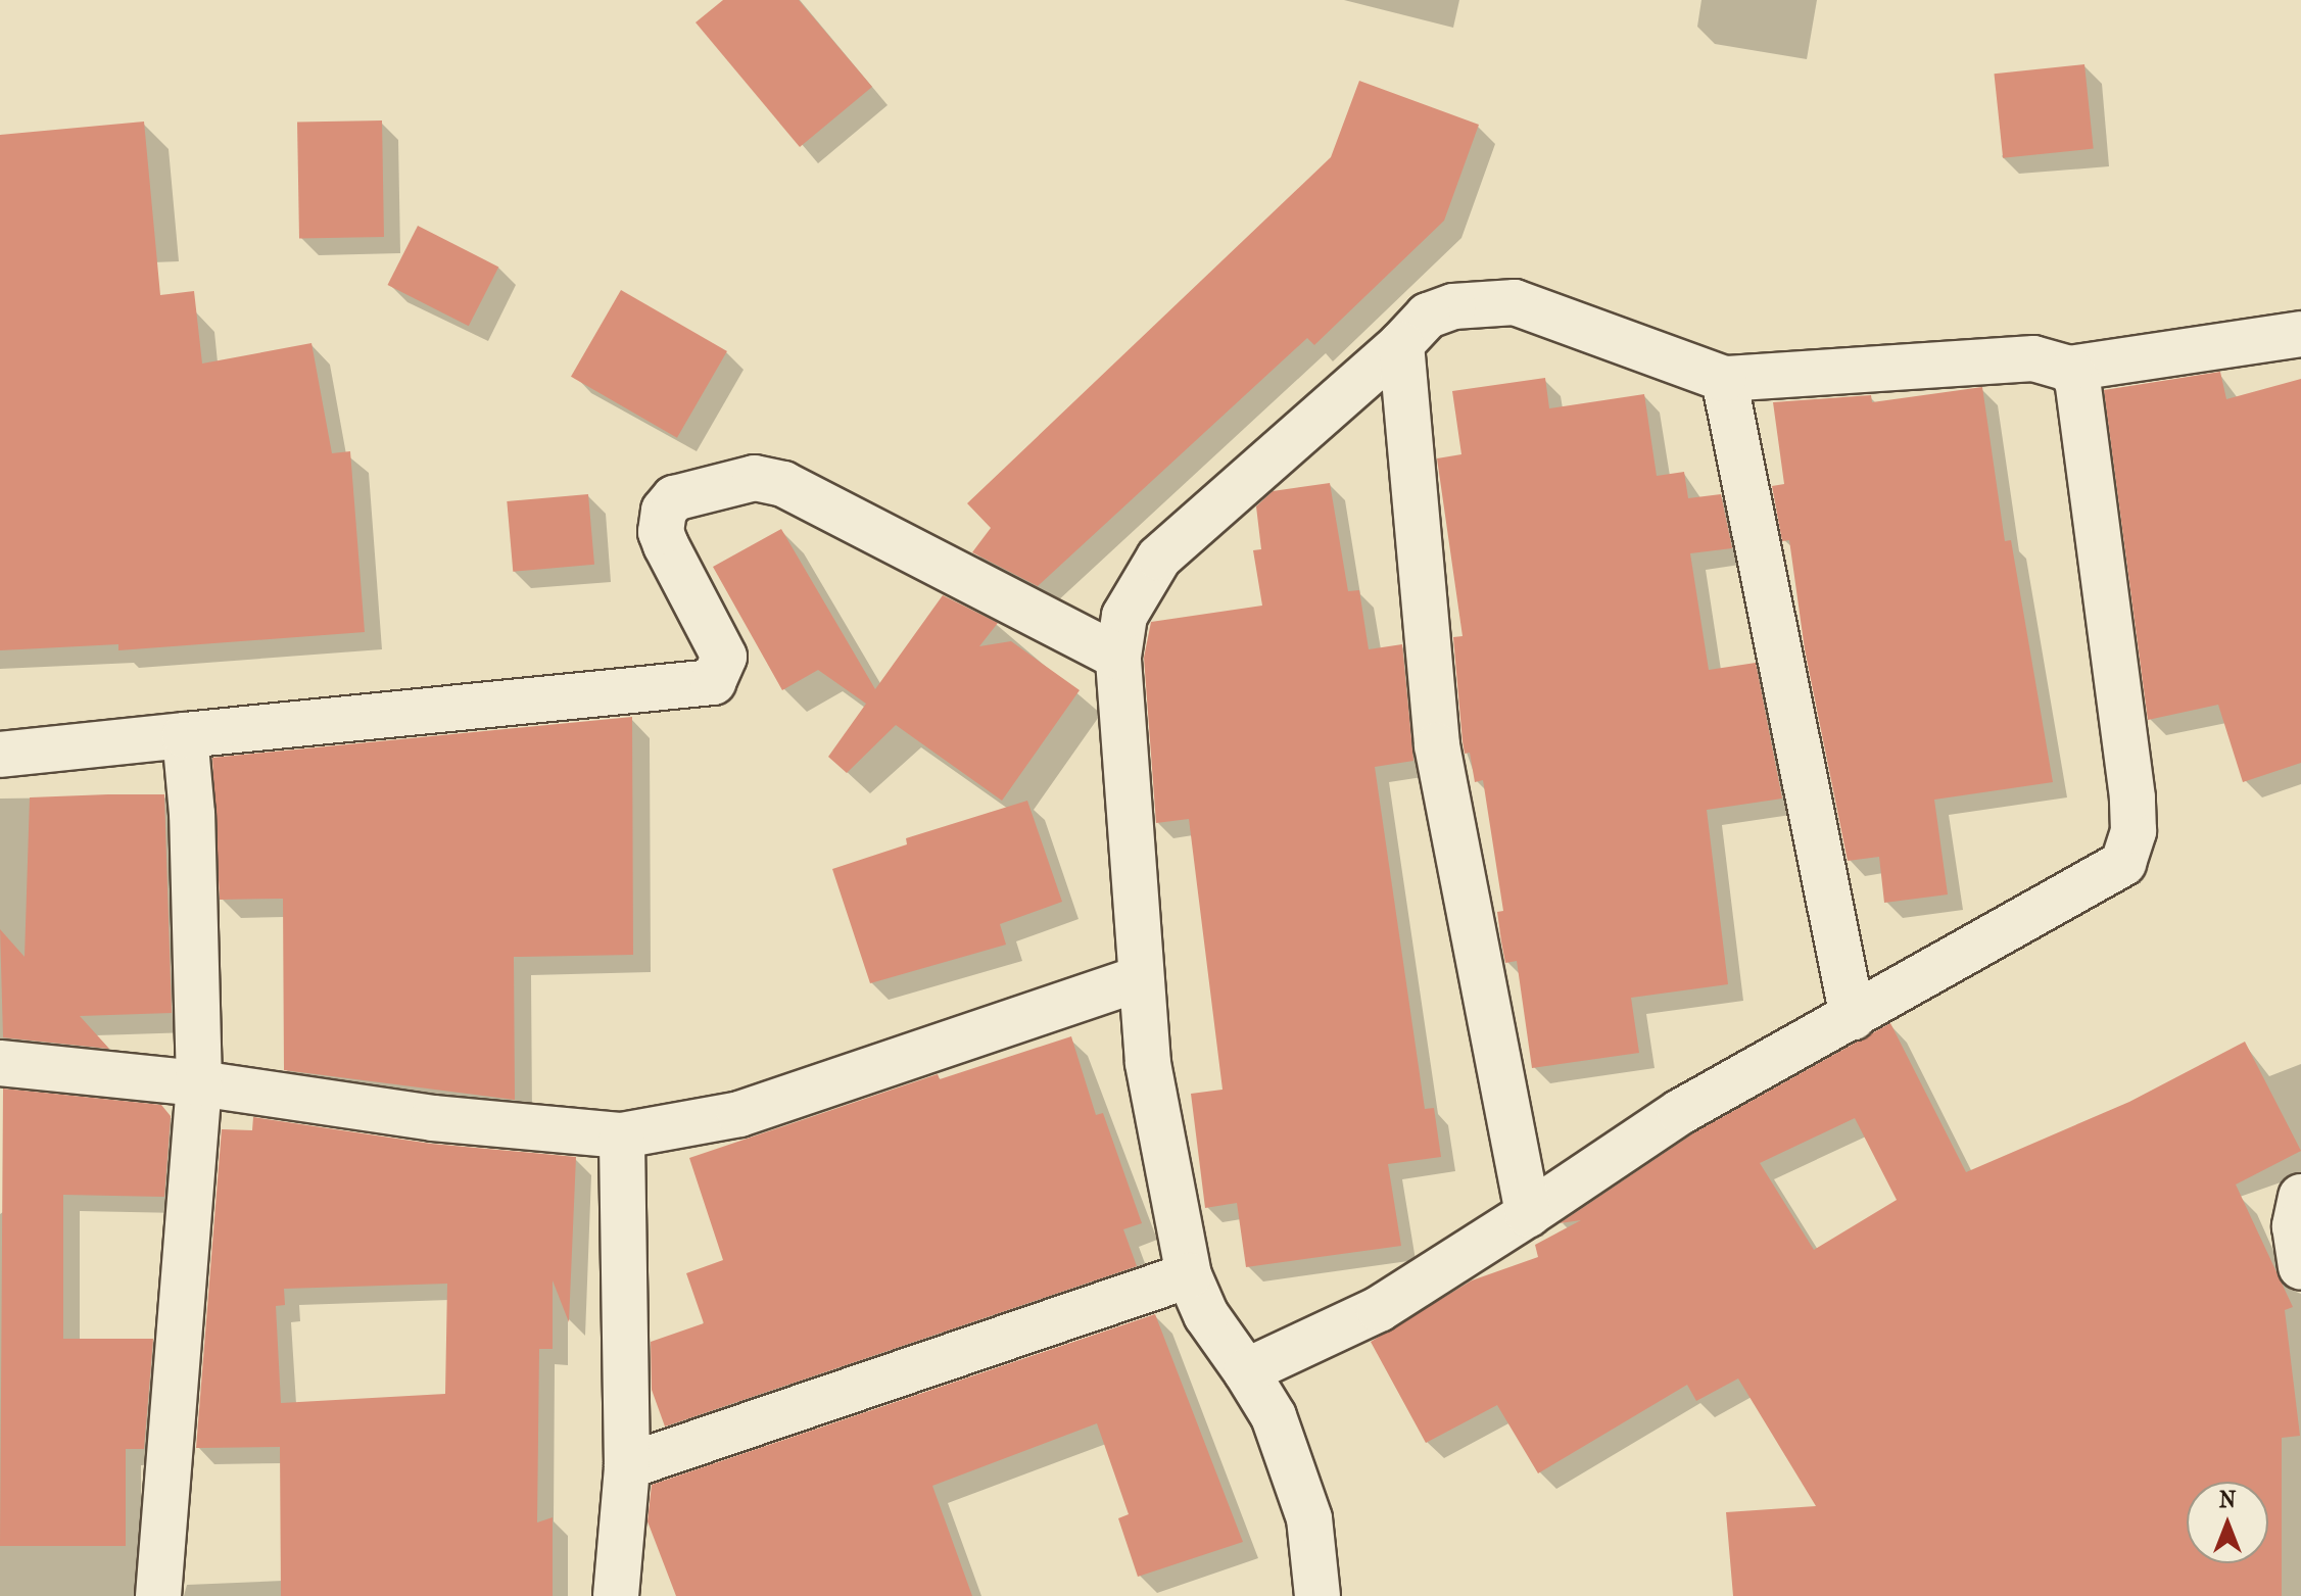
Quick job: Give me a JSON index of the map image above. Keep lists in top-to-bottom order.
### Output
{
  "north": "top"
}
